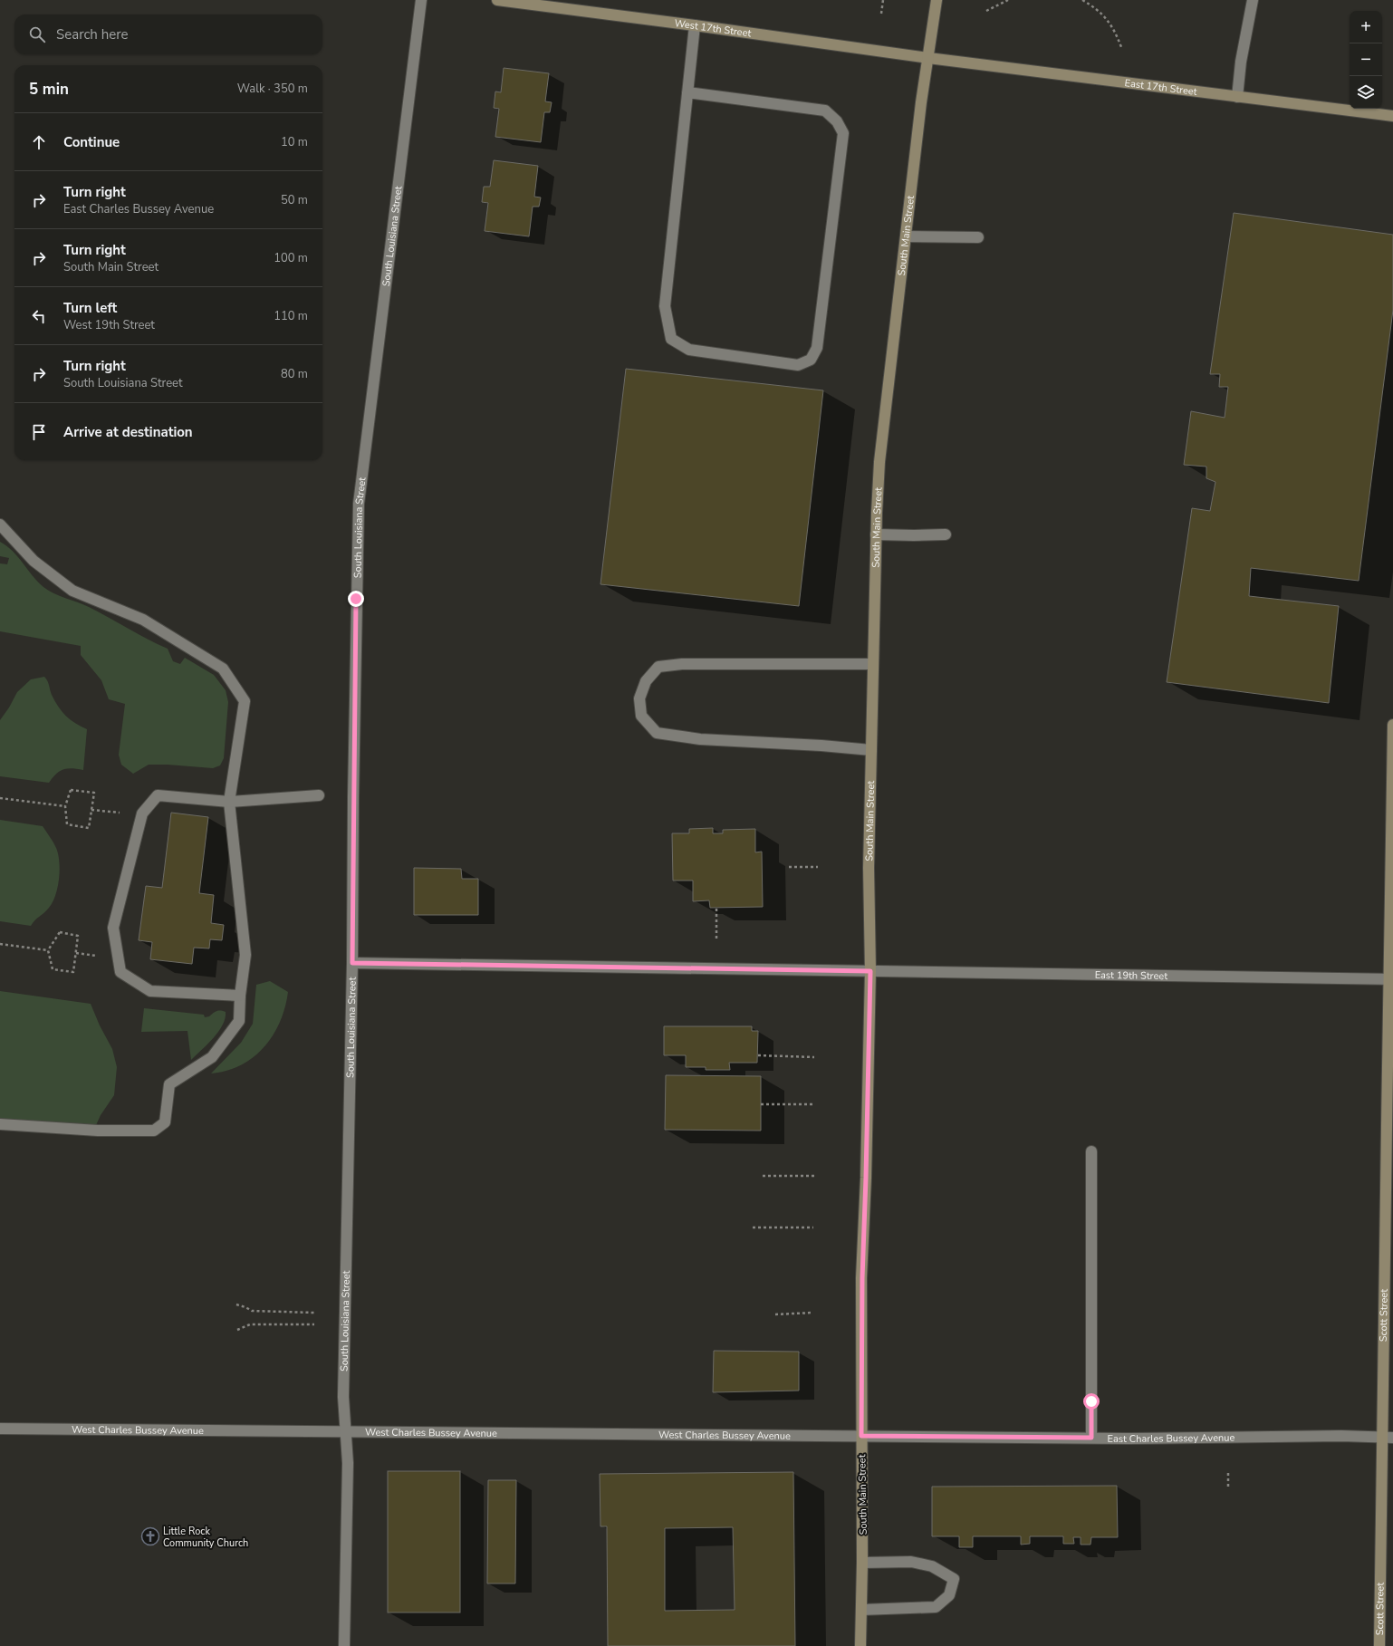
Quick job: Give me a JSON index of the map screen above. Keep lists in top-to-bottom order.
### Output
{
  "streets": {
    "main road": [
      "West 17th Street",
      "East 17th Street",
      "South Main Street",
      "Scott Street"
    ],
    "street": [
      "South Louisiana Street",
      "East 19th Street",
      "West Charles Bussey Avenue",
      "East Charles Bussey Avenue"
    ]
  },
  "crossings": [
    ["West 17th Street", "East 17th Street"],
    ["West 17th Street", "South Main Street"],
    ["East 17th Street", "South Main Street"],
    ["South Louisiana Street", "East 19th Street"],
    ["South Louisiana Street", "West Charles Bussey Avenue"],
    ["South Main Street", "East 19th Street"],
    ["South Main Street", "West Charles Bussey Avenue"],
    ["South Main Street", "East Charles Bussey Avenue"],
    ["East 19th Street", "Scott Street"],
    ["Scott Street", "East Charles Bussey Avenue"],
    ["West Charles Bussey Avenue", "East Charles Bussey Avenue"]
  ],
  "places": {
    "church": ["Little Rock Community Church"]
  },
  "page": {
    "map_buttons": ["+", "−"],
    "search": "Search here",
    "heading": ["5 min", "Walk · 350 m"],
    "list": [
      ["Continue", "10 m"],
      ["Turn right", "East Charles Bussey Avenue", "50 m"],
      ["Turn right", "South Main Street", "100 m"],
      ["Turn left", "West 19th Street", "110 m"],
      ["Turn right", "South Louisiana Street", "80 m"],
      "Arrive at destination"
    ]
  }
}
